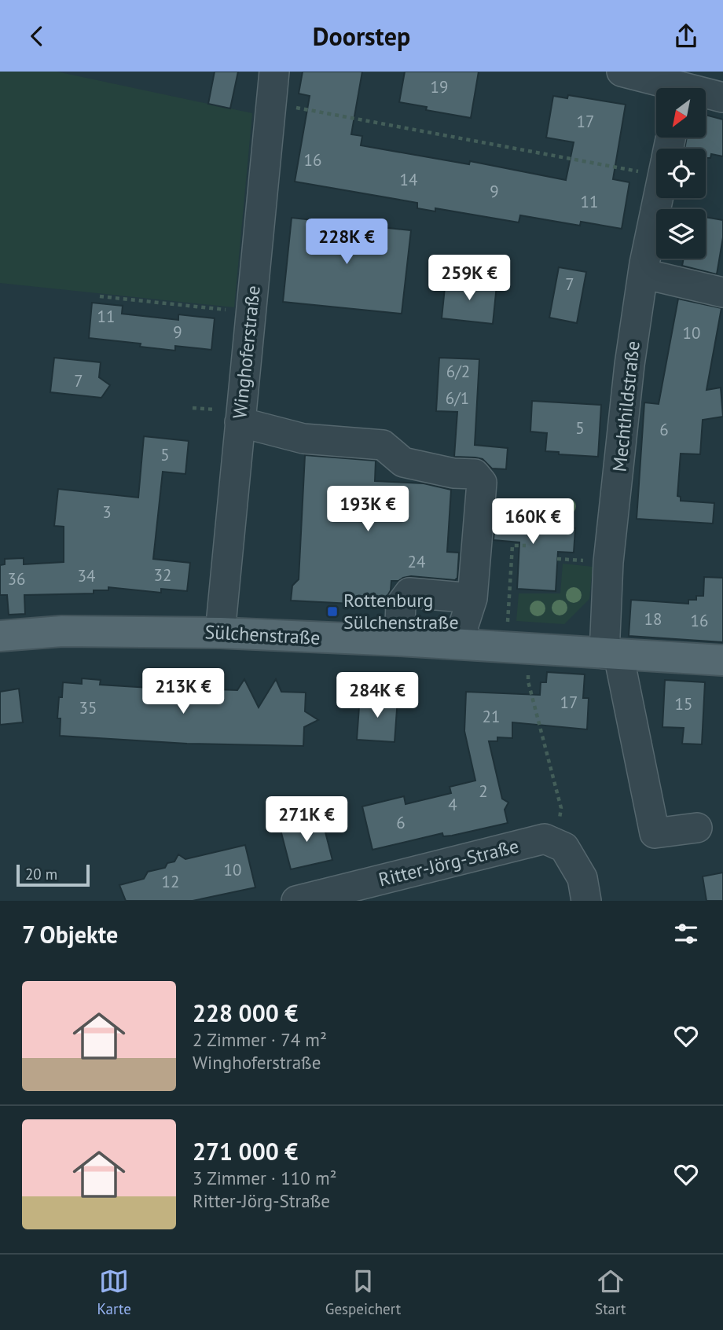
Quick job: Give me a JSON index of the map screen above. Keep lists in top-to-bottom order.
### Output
{
  "streets": {
    "main road": ["Sülchenstraße"],
    "street": ["Winghoferstraße", "Mechthildstraße", "Ritter-Jörg-Straße"]
  },
  "crossings": [
    ["Winghoferstraße", "Sülchenstraße"],
    ["Mechthildstraße", "Sülchenstraße"]
  ],
  "places": {
    "transit": ["Rottenburg Sülchenstraße"]
  },
  "house_numbers": [
    "19",
    "17",
    "16",
    "14",
    "9",
    "11",
    "7",
    "11",
    "9",
    "10",
    "6/2",
    "7",
    "6/1",
    "5",
    "6",
    "5",
    "3",
    "24",
    "32",
    "34",
    "36",
    "18",
    "16",
    "17",
    "15",
    "35",
    "21",
    "2",
    "4",
    "6",
    "10",
    "12"
  ],
  "scale_bar": "20 m",
  "north": "bottom left",
  "page": {
    "header": "Doorstep",
    "price": [
      "228K €",
      "259K €",
      "193K €",
      "160K €",
      "213K €",
      "284K €",
      "271K €"
    ],
    "scale": "20 m",
    "heading": "7 Objekte",
    "list": [
      {
        "name": "228 000 €",
        "note": "2 Zimmer · 74 m² · Winghoferstraße"
      },
      {
        "name": "271 000 €",
        "note": "3 Zimmer · 110 m² · Ritter-Jörg-Straße"
      }
    ],
    "tabs": ["Karte", "Gespeichert", "Start"]
  }
}
